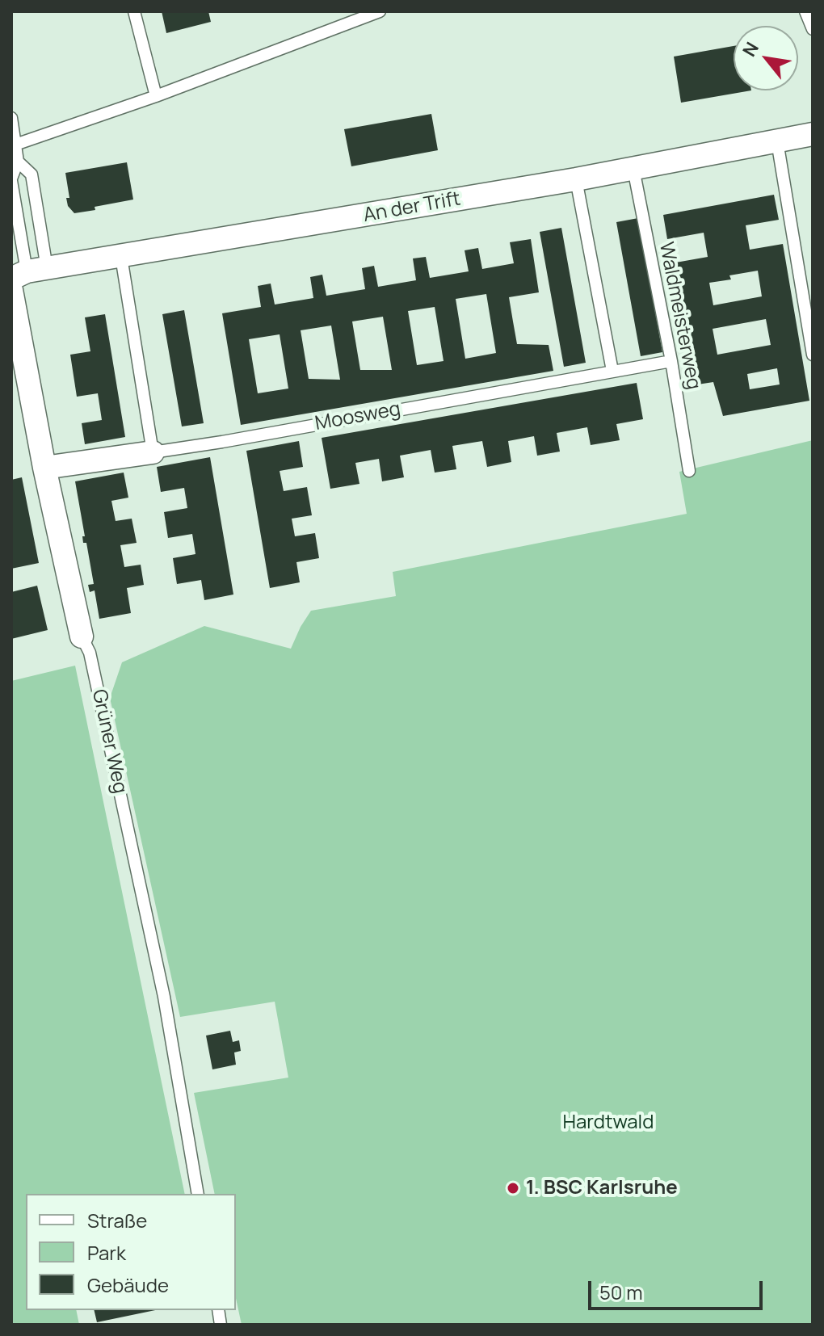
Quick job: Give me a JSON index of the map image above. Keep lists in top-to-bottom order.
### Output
{
  "streets": {
    "street": ["An der Trift", "Moosweg", "Grüner Weg"],
    "lane": ["Waldmeisterweg"]
  },
  "crossings": [
    ["An der Trift", "Waldmeisterweg"],
    ["Waldmeisterweg", "Moosweg"],
    ["Moosweg", "Grüner Weg"]
  ],
  "parks": ["Hardtwald"],
  "places": ["1. BSC Karlsruhe"],
  "legend": ["Straße", "Park", "Gebäude"],
  "scale_bar": "50 m",
  "north": "top left"
}
